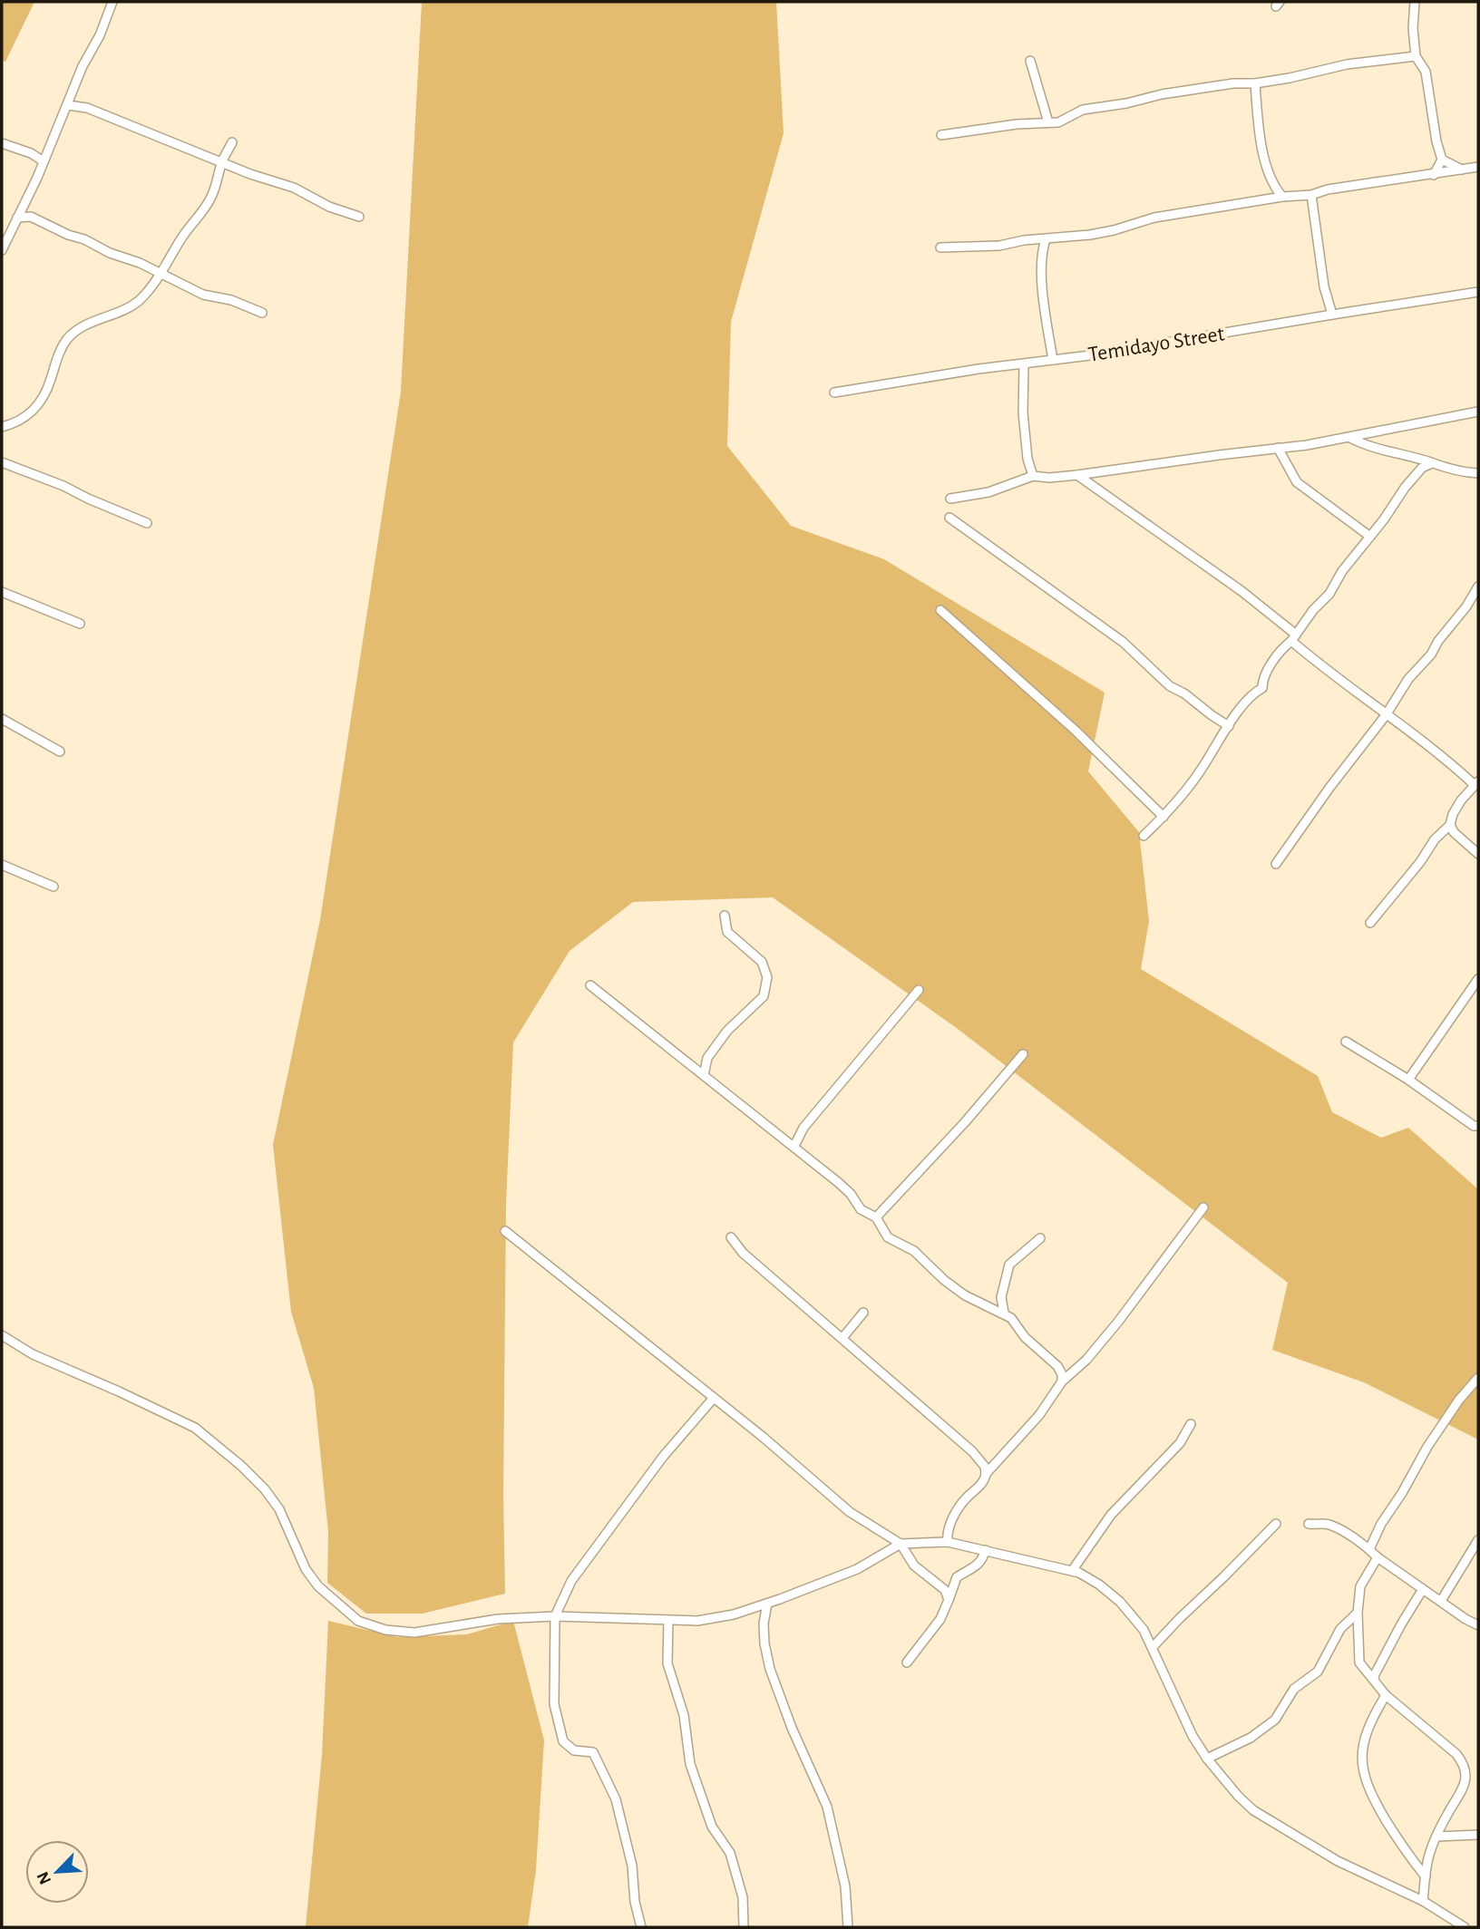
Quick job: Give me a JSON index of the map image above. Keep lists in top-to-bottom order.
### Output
{
  "streets": {
    "street": ["Temidayo Street"]
  },
  "north": "bottom left"
}
